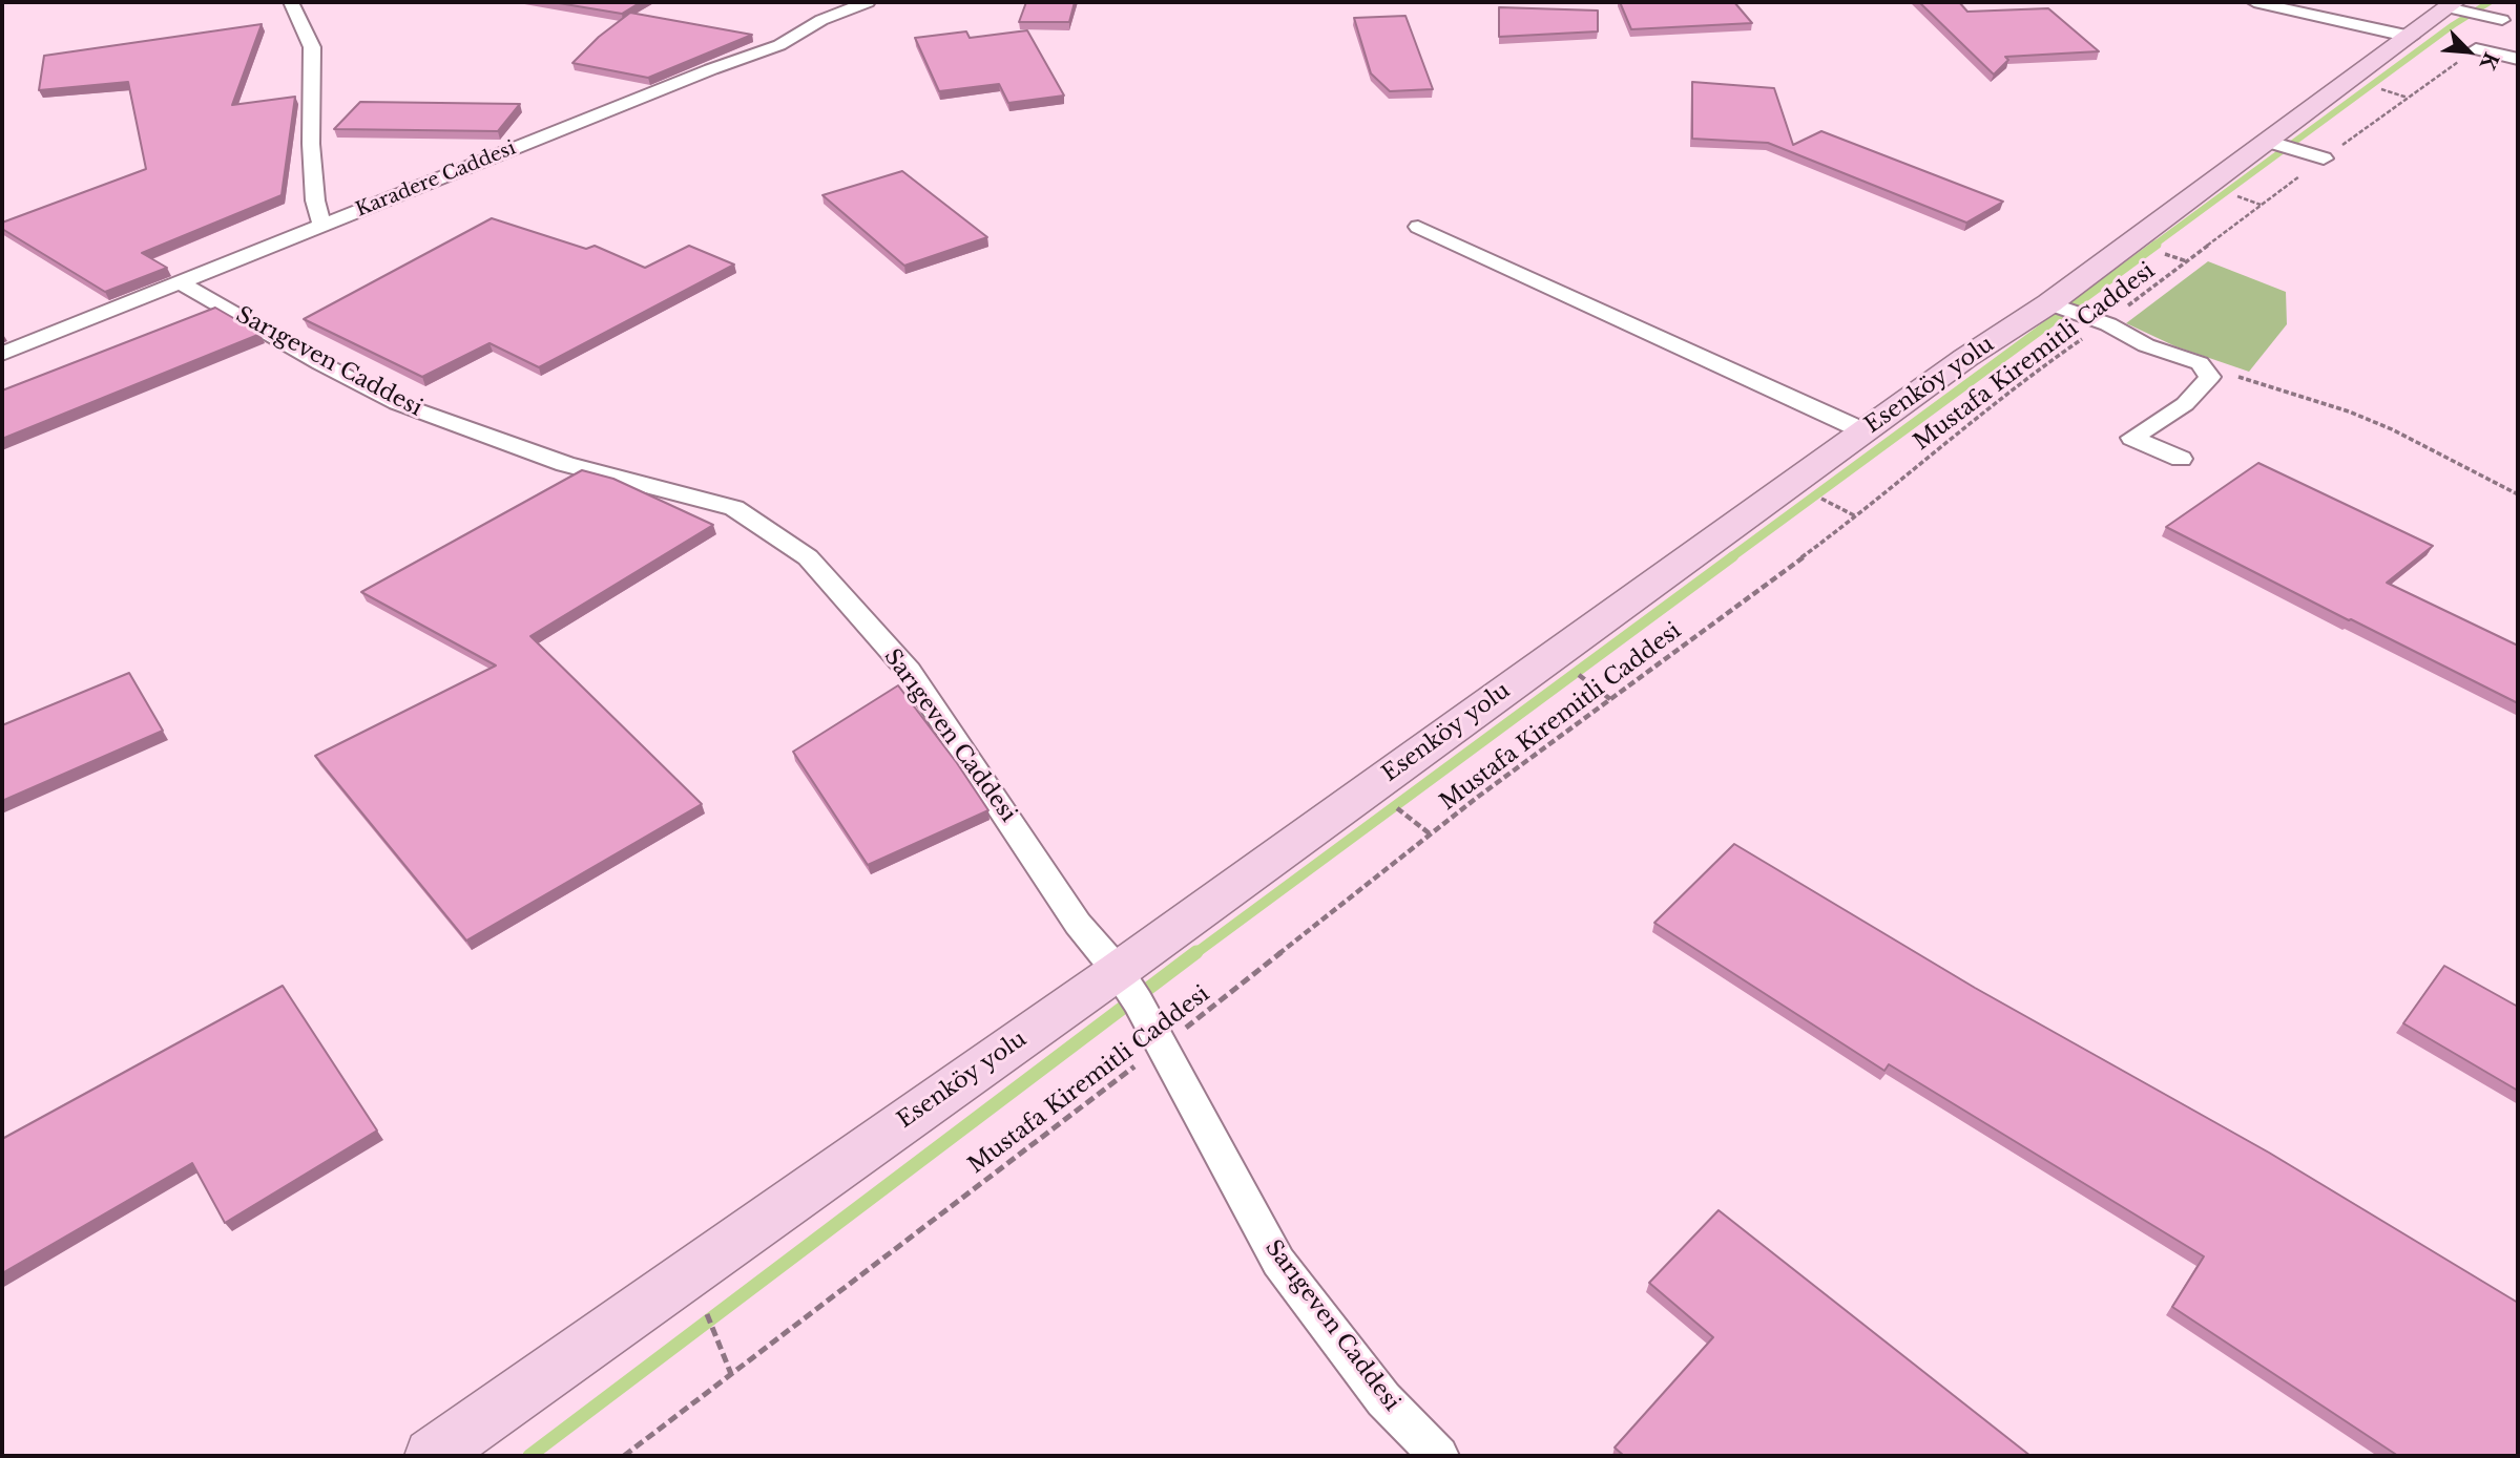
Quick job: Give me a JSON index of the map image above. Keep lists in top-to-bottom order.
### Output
{
  "streets": {
    "street": ["Karadere Caddesi", "Sarıgeven Caddesi", "Esenköy yolu"],
    "path": ["Mustafa Kiremitli Caddesi"]
  },
  "crossings": [
    ["Karadere Caddesi", "Sarıgeven Caddesi"],
    ["Mustafa Kiremitli Caddesi", "Sarıgeven Caddesi"],
    ["Sarıgeven Caddesi", "Esenköy yolu"]
  ],
  "north": "bottom right"
}
